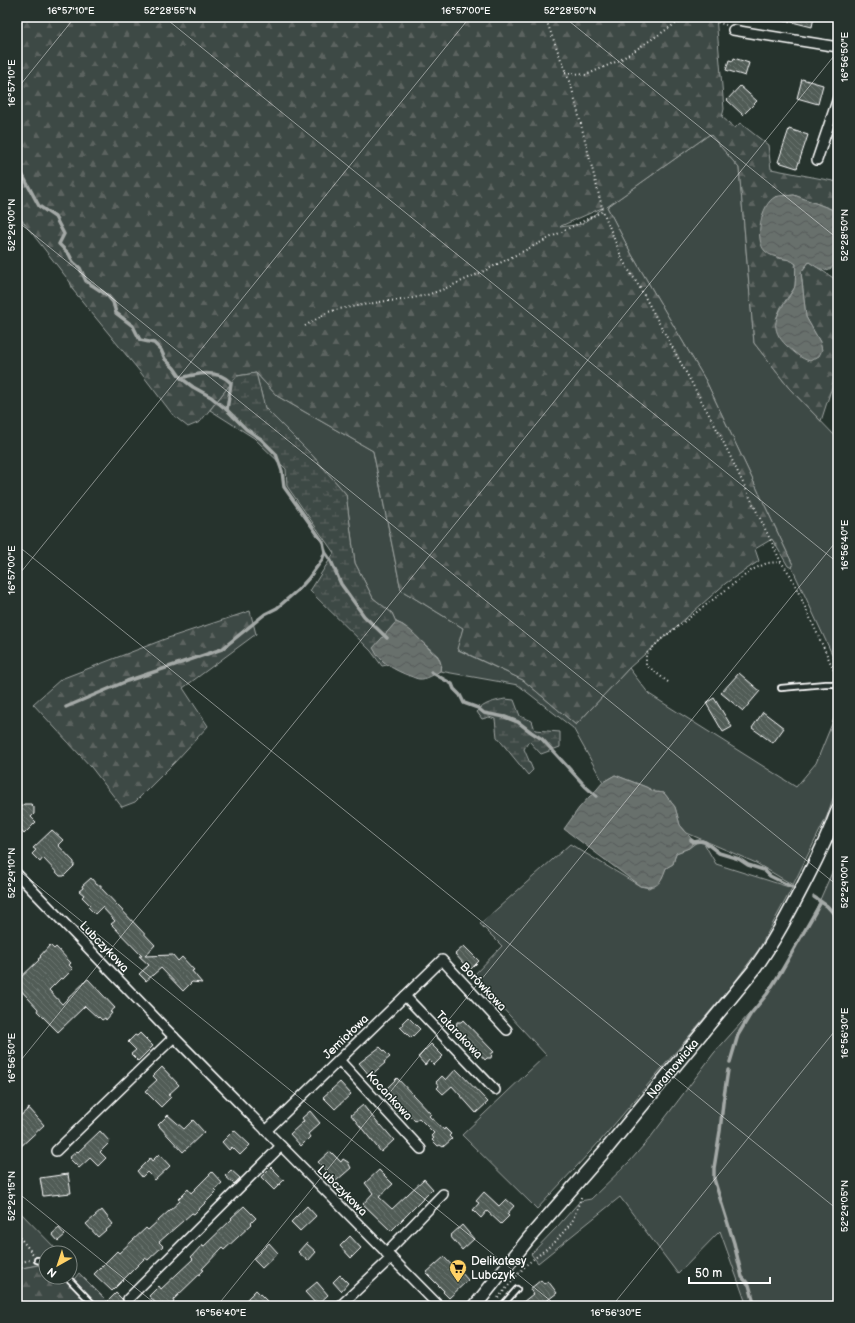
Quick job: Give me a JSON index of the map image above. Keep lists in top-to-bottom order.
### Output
{
  "streets": {
    "street": [
      "Lubczykowa",
      "Borówkowa",
      "Tatarakowa",
      "Jemiołowa",
      "Naramowicka",
      "Kocankowa"
    ]
  },
  "crossings": [
    ["Lubczykowa", "Jemiołowa"],
    ["Borówkowa", "Jemiołowa"],
    ["Tatarakowa", "Jemiołowa"],
    ["Jemiołowa", "Kocankowa"]
  ],
  "places": {
    "supermarket": ["Delikatesy Lubczyk"]
  },
  "scale_bar": "50 m",
  "north": "bottom left",
  "coordinates": [
    "16°57'10\"E",
    "52°28'55\"N",
    "16°57'00\"E",
    "52°28'50\"N",
    "16°56'50\"E",
    "52°29'00\"N",
    "16°56'40\"E",
    "52°29'10\"N",
    "16°56'30\"E",
    "52°29'15\"N",
    "52°29'05\"N"
  ]
}
